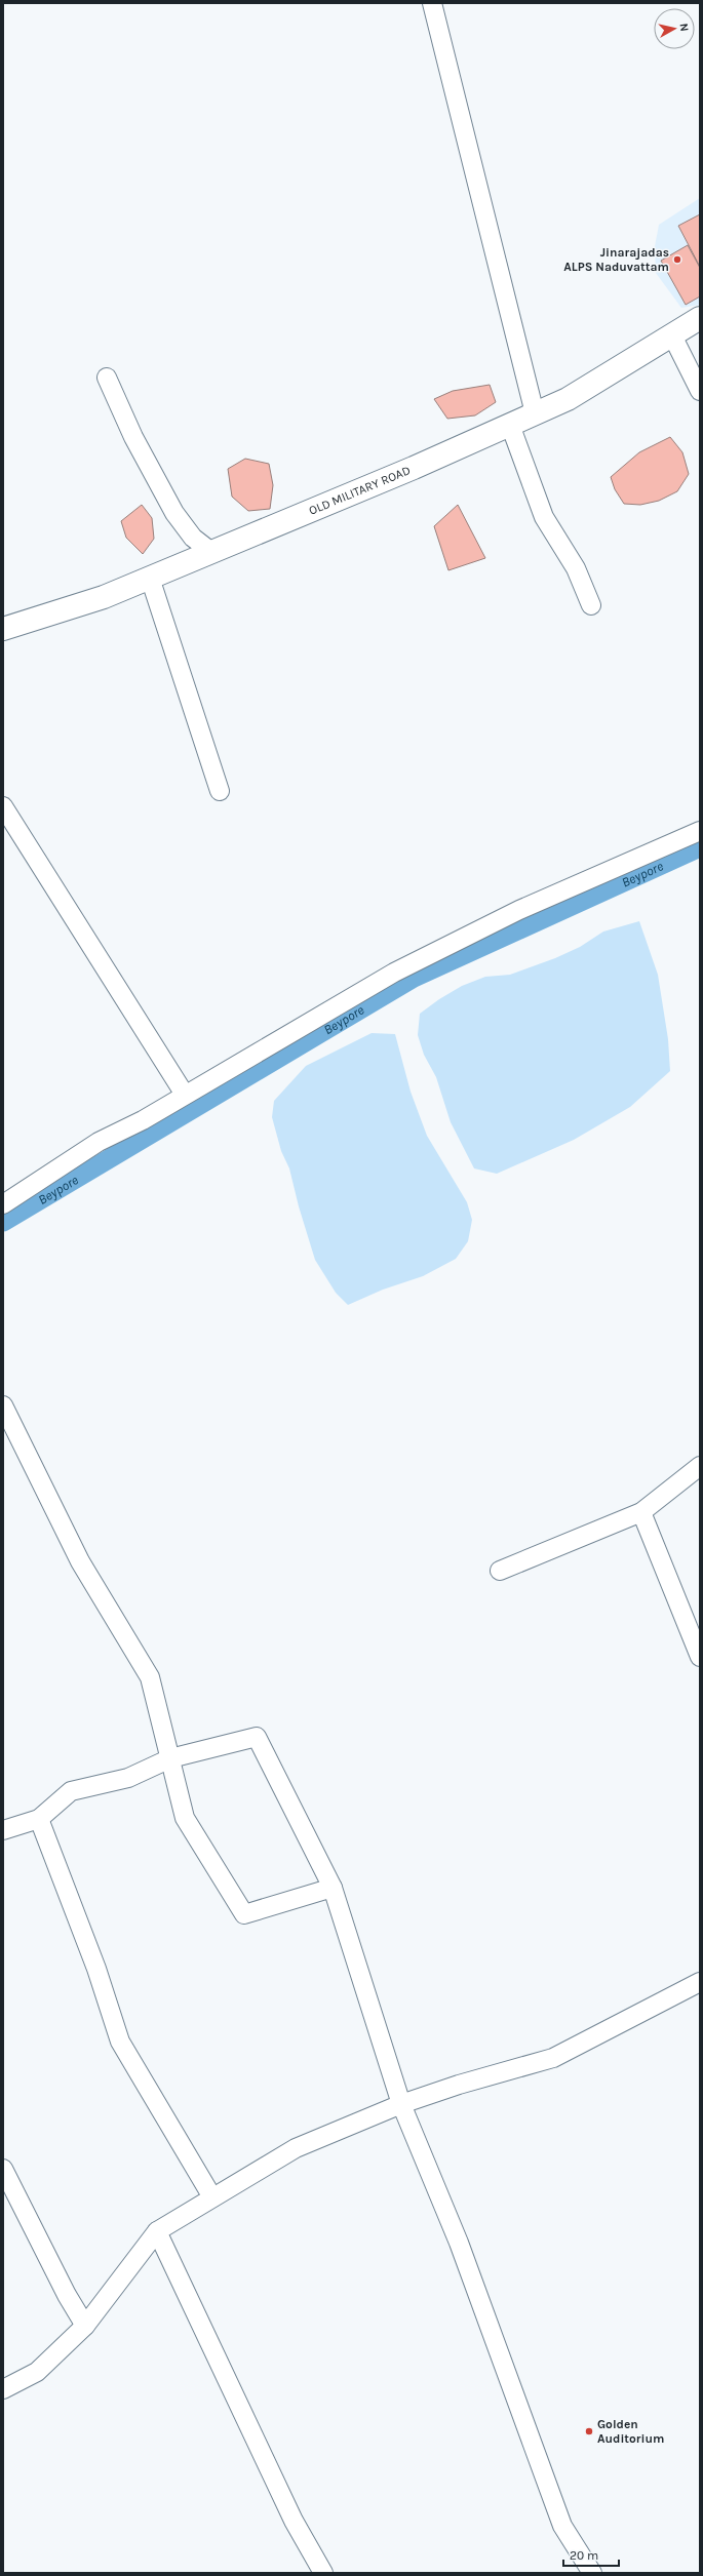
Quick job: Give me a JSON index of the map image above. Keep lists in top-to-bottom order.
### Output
{
  "streets": {
    "main road": ["OLD MILITARY ROAD"]
  },
  "water": ["Beypore"],
  "places": ["Jinarajadas ALPS Naduvattam", "Golden Auditorium"],
  "scale_bar": "20 m",
  "north": "right"
}
